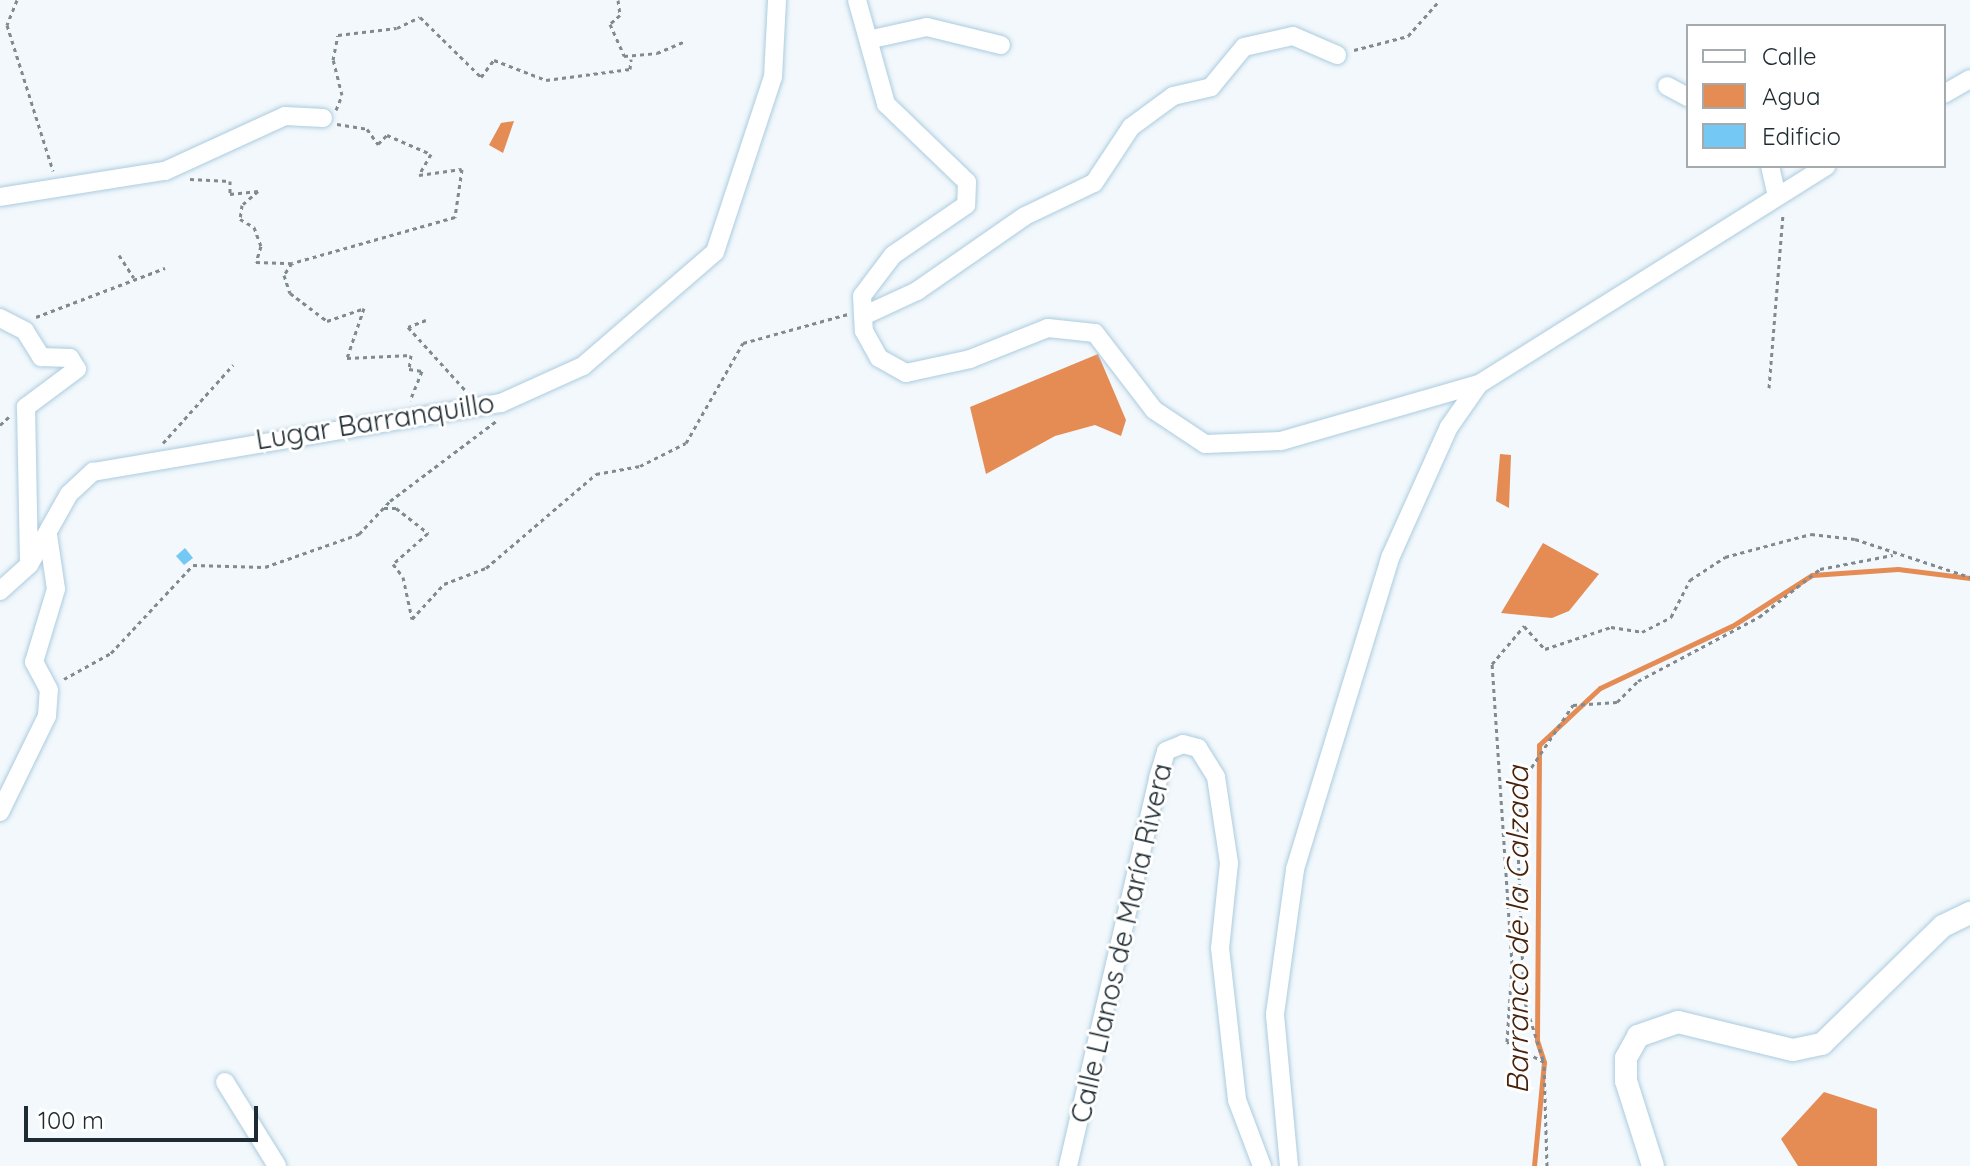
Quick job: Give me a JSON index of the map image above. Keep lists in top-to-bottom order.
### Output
{
  "streets": {
    "street": ["Lugar Barranquillo", "Calle Llanos de María Rivera"]
  },
  "water": ["Barranco de la Calzada"],
  "legend": ["Calle", "Agua", "Edificio"],
  "scale_bar": "100 m"
}
